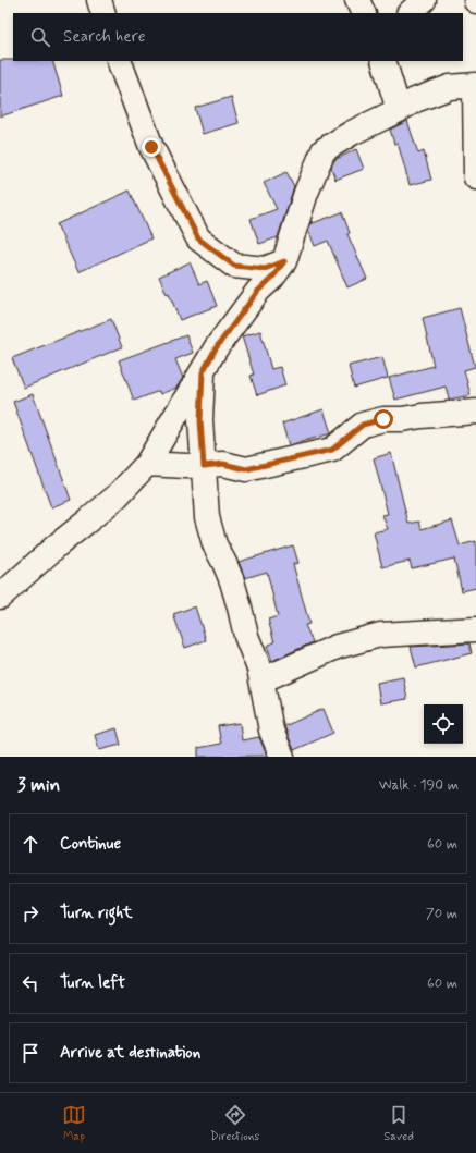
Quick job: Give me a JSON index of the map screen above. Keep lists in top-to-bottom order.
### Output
{
  "page": {
    "search": "Search here",
    "heading": ["3 min", "Walk · 190 m"],
    "list": [
      ["Continue", "60 m"],
      ["Turn right", "70 m"],
      ["Turn left", "60 m"],
      "Arrive at destination"
    ],
    "nav": ["Map", "Directions", "Saved"]
  }
}
